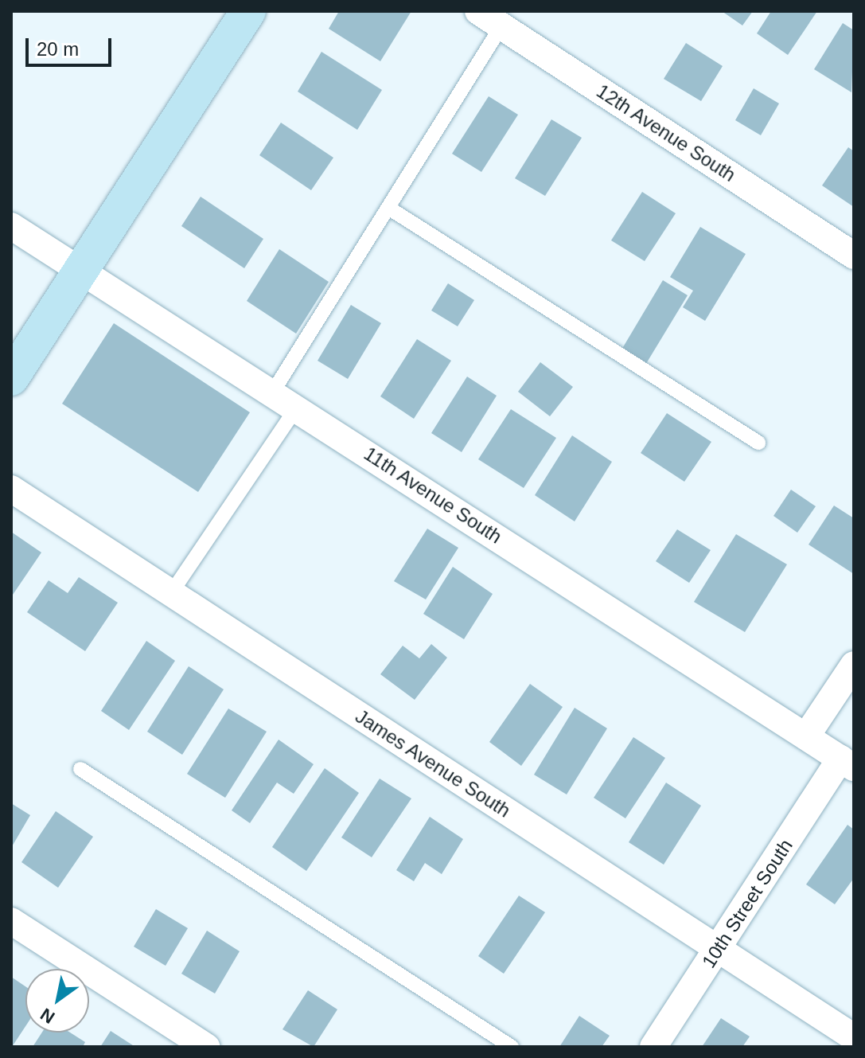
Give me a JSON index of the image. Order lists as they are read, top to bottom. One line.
{"streets":{"street":["12th Avenue South","11th Avenue South","James Avenue South","10th Street South"]},"crossings":[["11th Avenue South","10th Street South"],["James Avenue South","10th Street South"]],"scale_bar":"20 m","north":"bottom left"}
